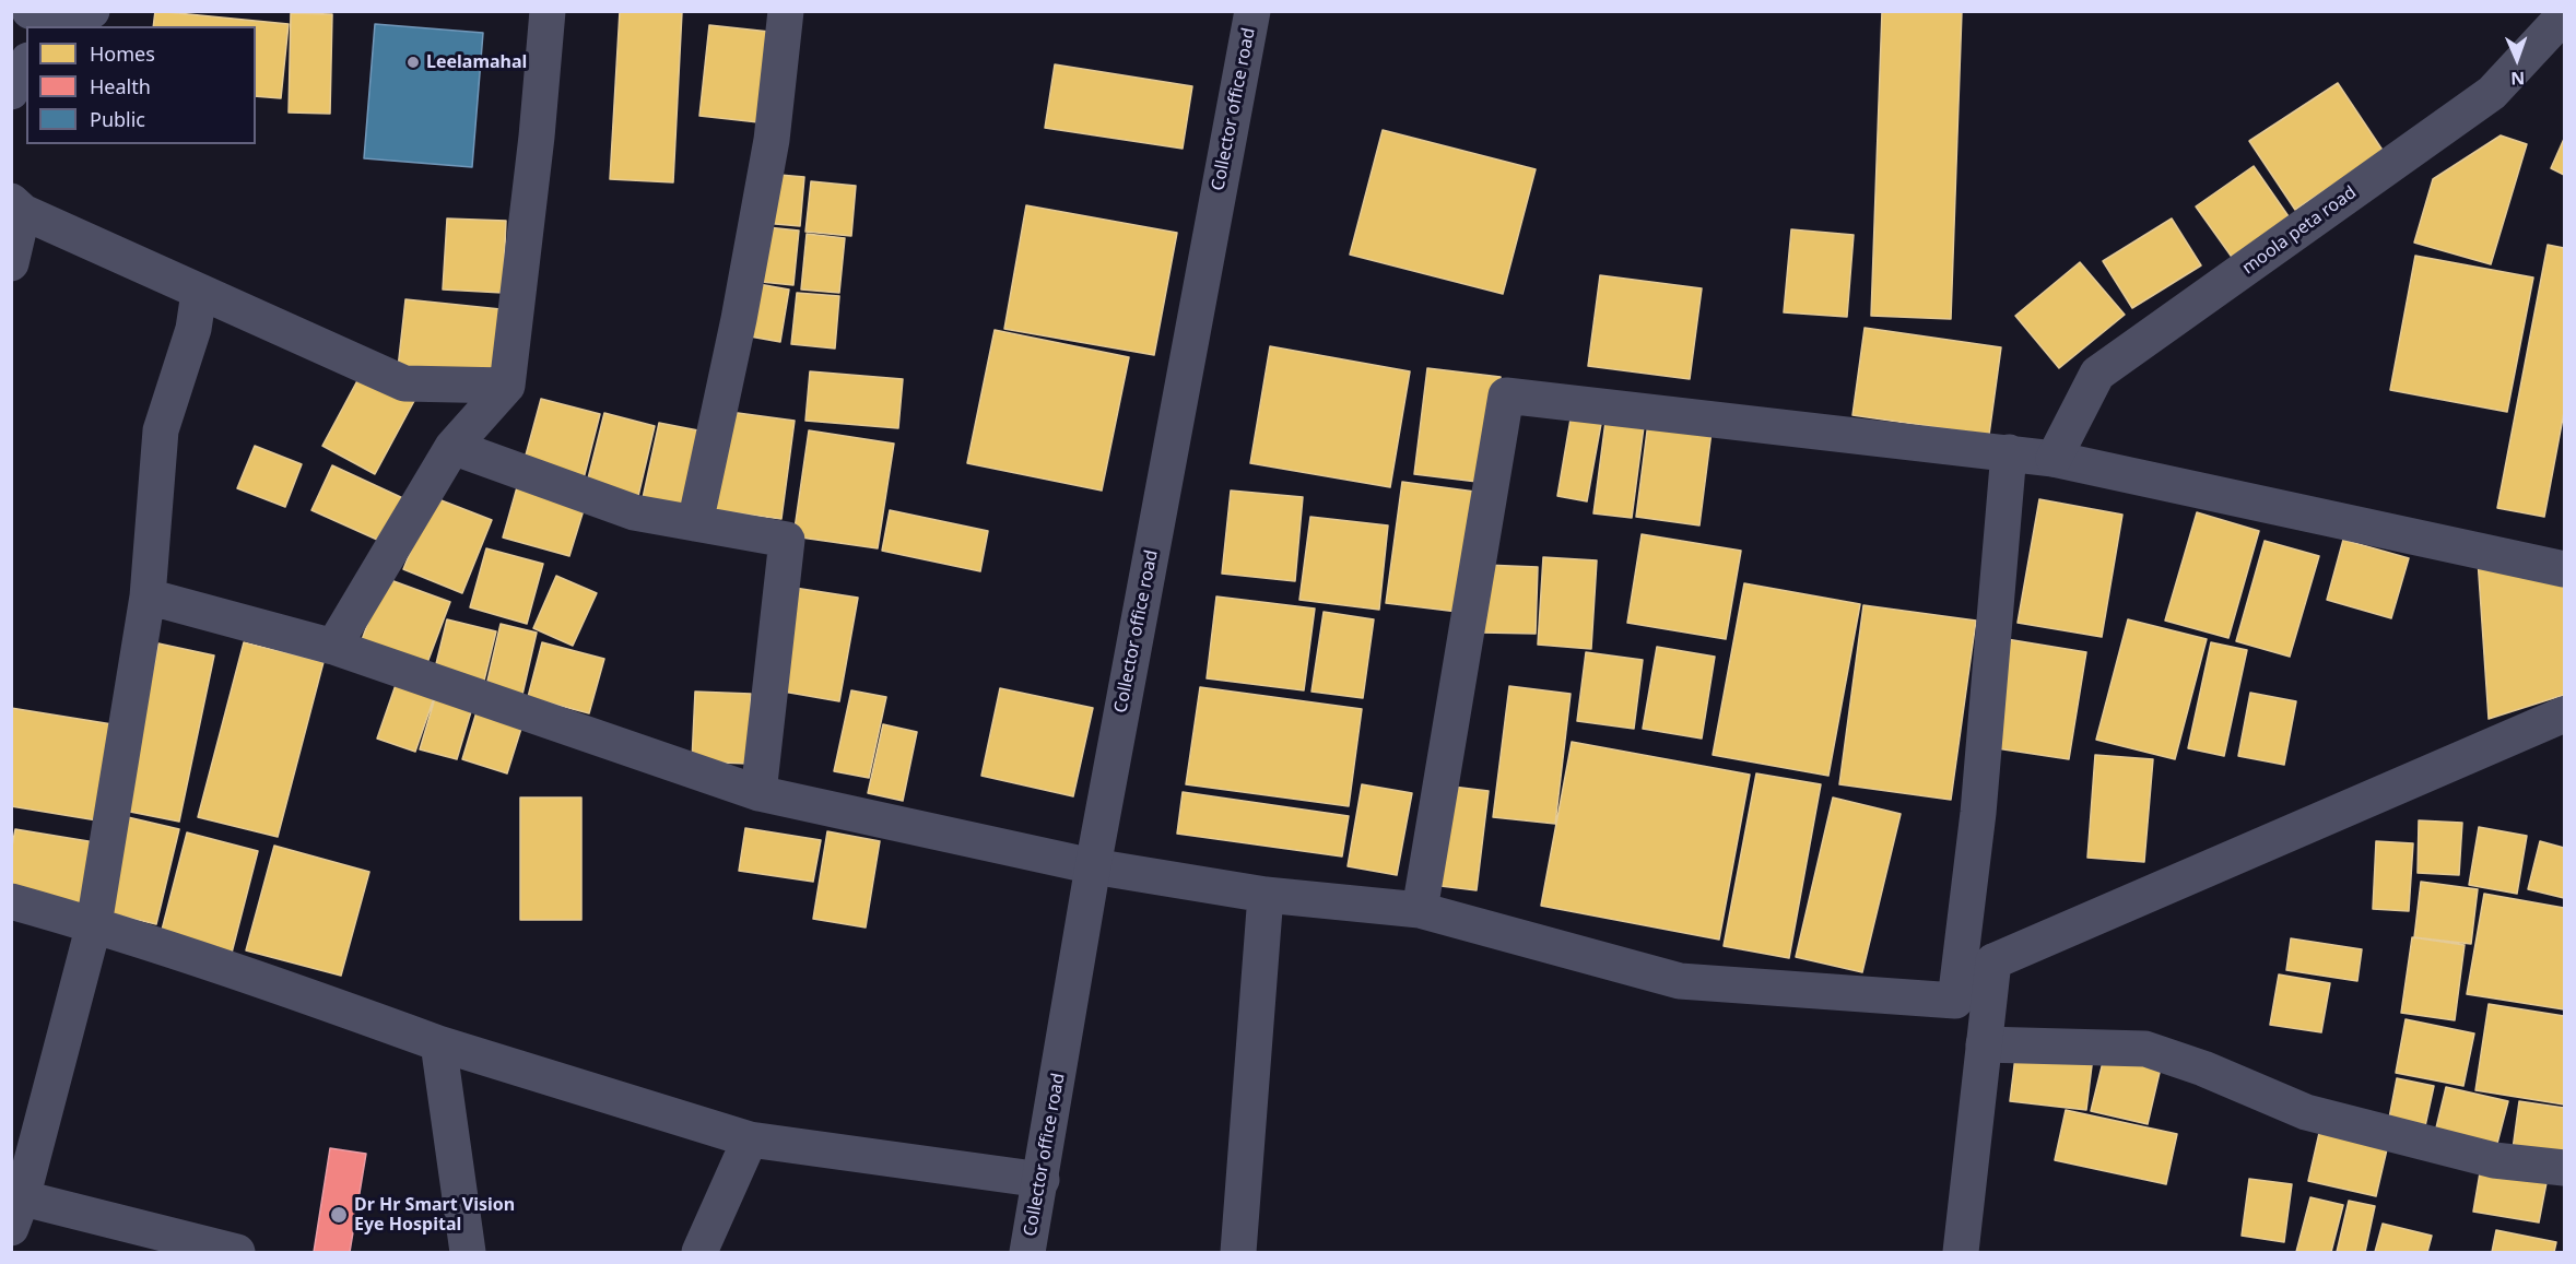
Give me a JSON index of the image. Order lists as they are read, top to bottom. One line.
{"streets":{"street":["Collector office road","moola peta road"]},"places":["Leelamahal","Dr Hr Smart Vision Eye Hospital"],"legend":["Homes","Health","Public"],"north":"bottom"}
